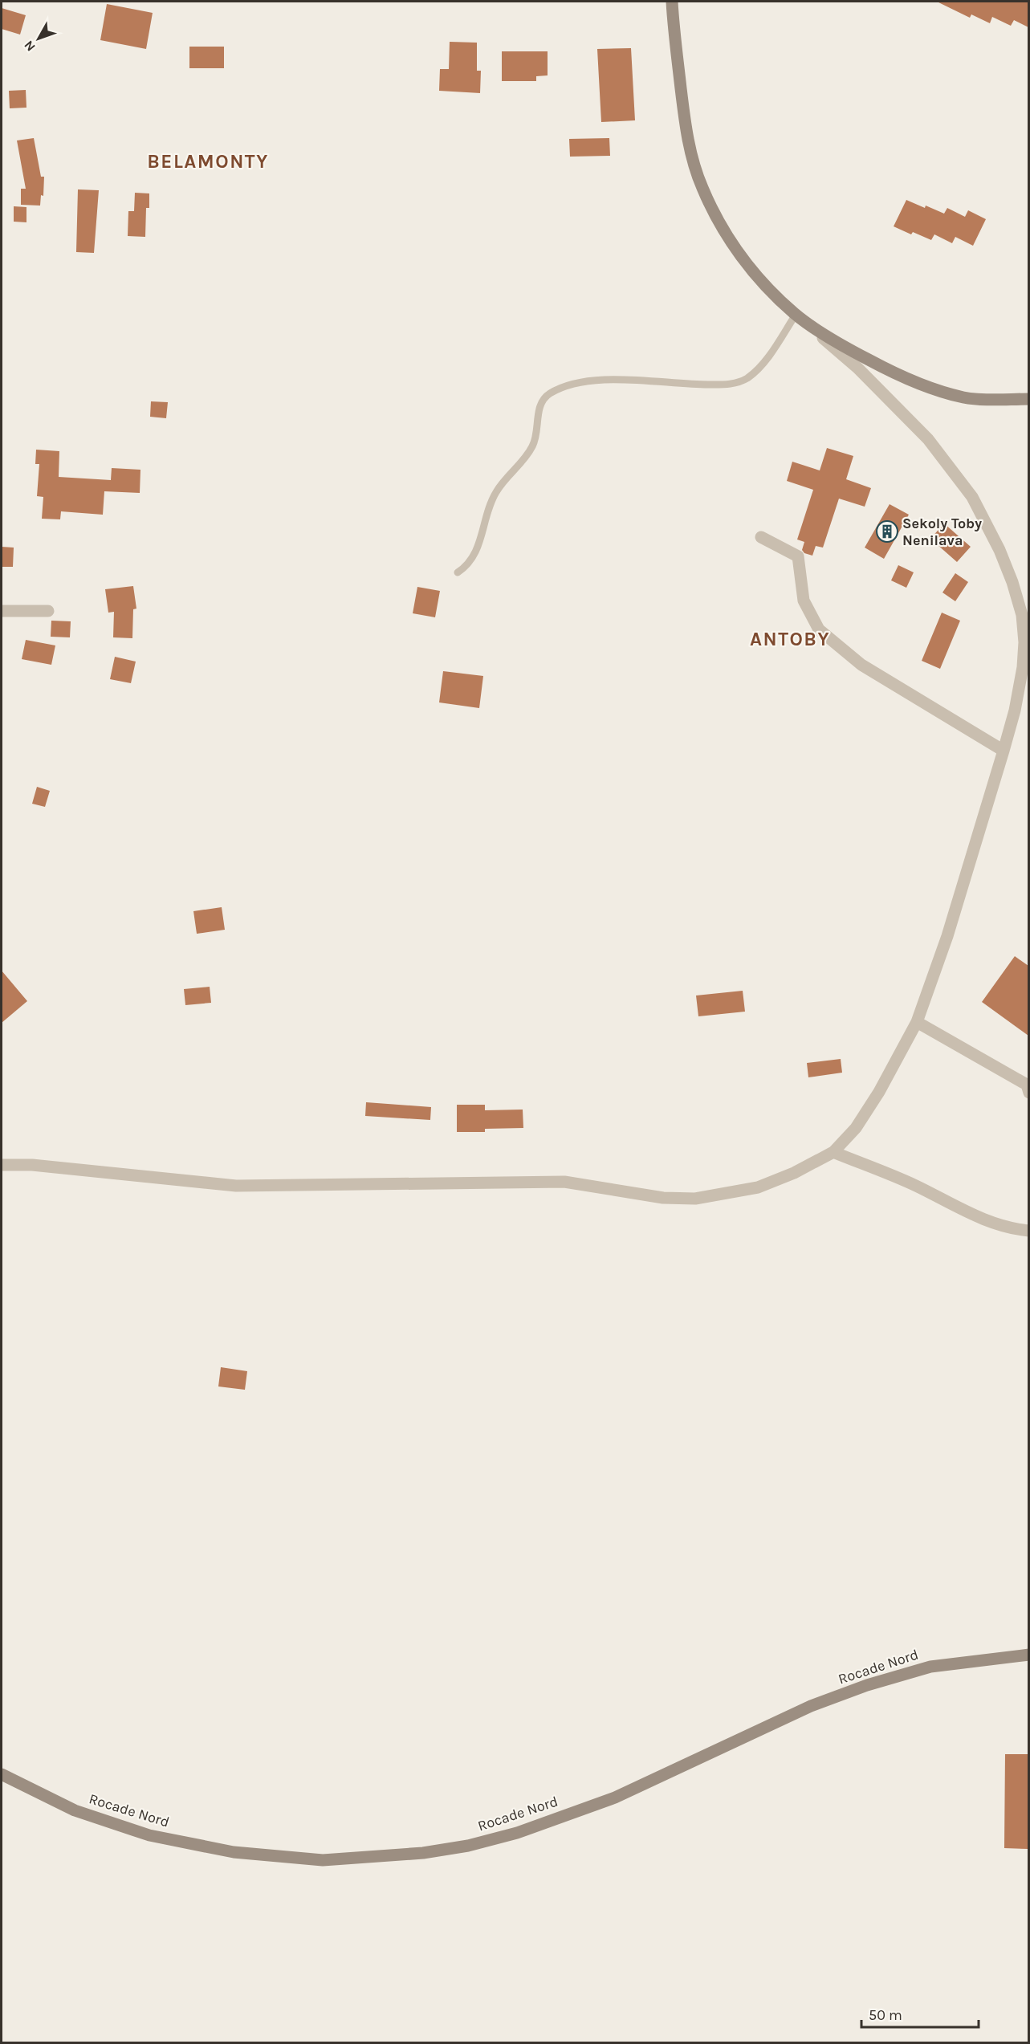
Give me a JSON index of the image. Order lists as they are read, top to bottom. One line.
{"streets":{"main road":["Rocade Nord"]},"districts":["BELAMONTY","ANTOBY"],"places":{"building":["Sekoly Toby Nenilava"]},"scale_bar":"50 m","north":"bottom left"}
